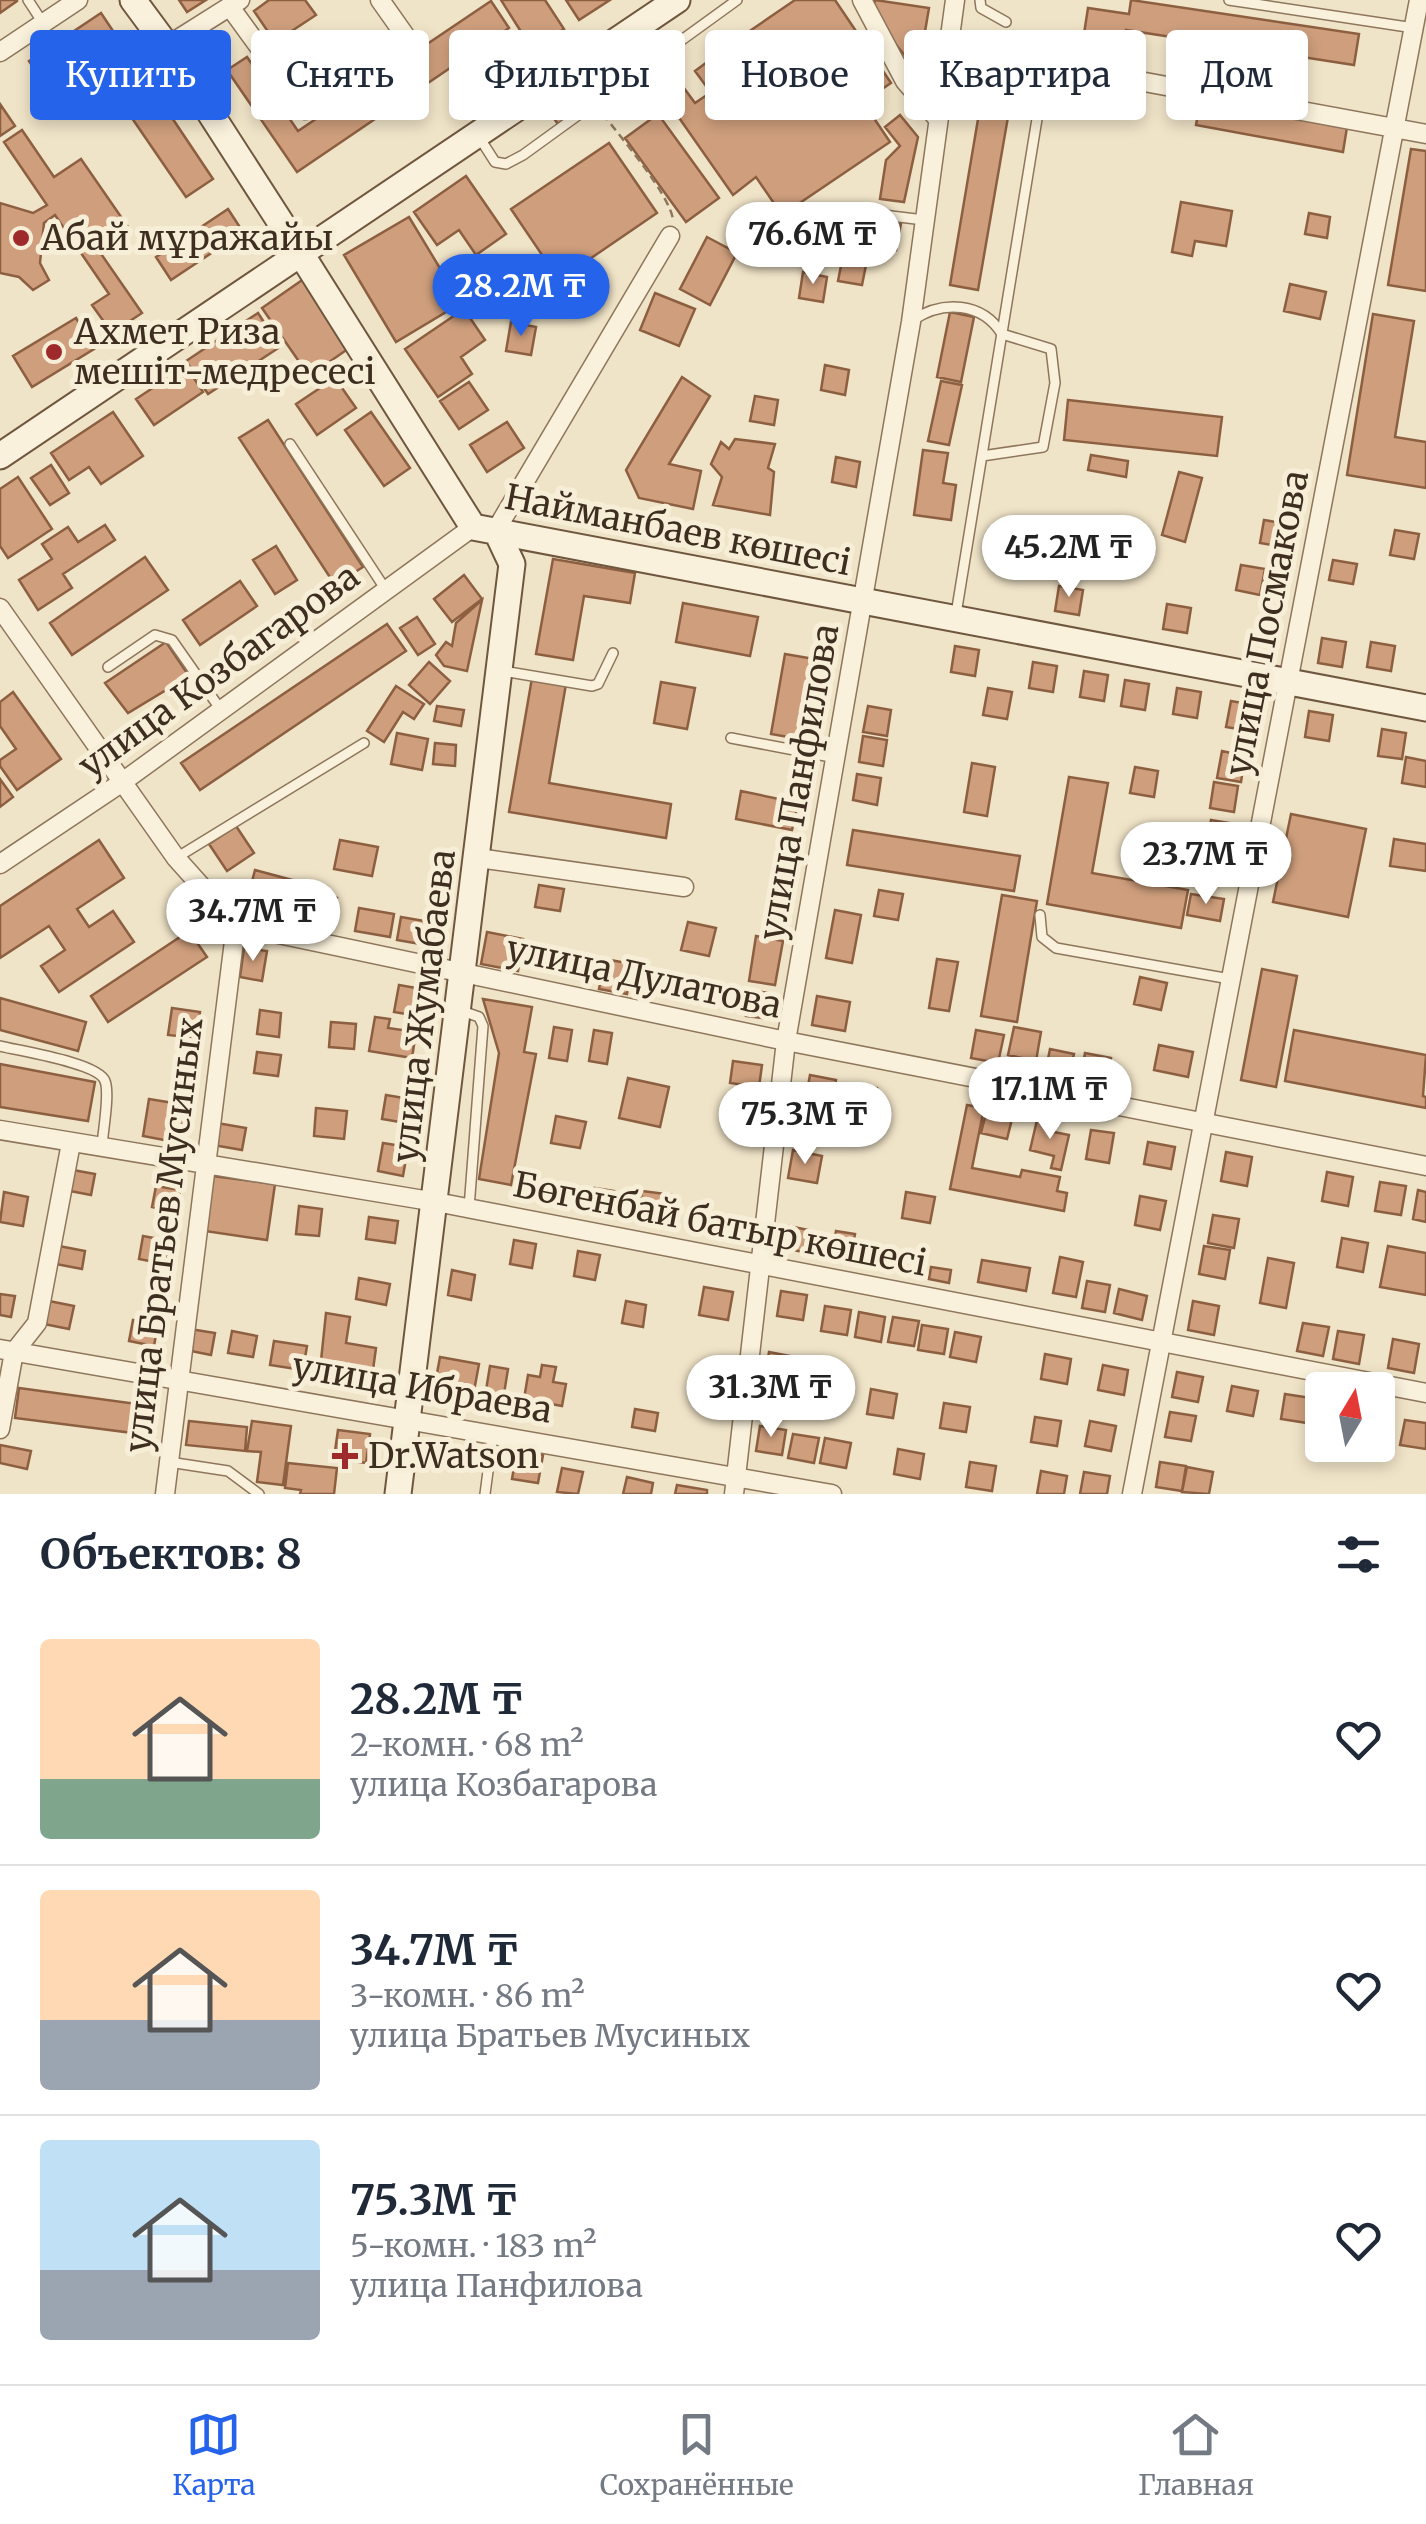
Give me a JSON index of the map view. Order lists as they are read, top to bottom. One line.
{"streets":{"street":["Найманбаев көшесі","улица Посмакова","улица Козбагарова","улица Панфилова","улица Дулатова","улица Жумабаева","Бөгенбай батыр көшесі","улица Братьев Мусиных","улица Ибраева"]},"crossings":[["Найманбаев көшесі","улица Посмакова"],["Найманбаев көшесі","улица Козбагарова"],["Найманбаев көшесі","улица Панфилова"],["Найманбаев көшесі","улица Жумабаева"],["улица Посмакова","улица Дулатова"],["улица Посмакова","Бөгенбай батыр көшесі"],["улица Козбагарова","улица Жумабаева"],["улица Панфилова","улица Дулатова"],["улица Панфилова","Бөгенбай батыр көшесі"],["улица Панфилова","улица Ибраева"],["улица Дулатова","улица Жумабаева"],["улица Дулатова","улица Братьев Мусиных"],["улица Жумабаева","Бөгенбай батыр көшесі"],["улица Жумабаева","улица Ибраева"],["Бөгенбай батыр көшесі","улица Братьев Мусиных"],["улица Братьев Мусиных","улица Ибраева"]],"places":{"other":["Абай мұражайы","Ахмет Риза мешіт-медресесі"],"health":["Dr.Watson"]},"north":"top","page":{"chip":["Купить","Снять","Фильтры","Новое","Квартира","Дом"],"price":["76.6M ₸","28.2M ₸","45.2M ₸","23.7M ₸","34.7M ₸","17.1M ₸","75.3M ₸","31.3M ₸"],"heading":"Объектов: 8","list":[{"name":"28.2M ₸","note":"2-комн. · 68 m² · улица Козбагарова"},{"name":"34.7M ₸","note":"3-комн. · 86 m² · улица Братьев Мусиных"},{"name":"75.3M ₸","note":"5-комн. · 183 m² · улица Панфилова"}],"tabs":["Карта","Сохранённые","Главная"]}}
